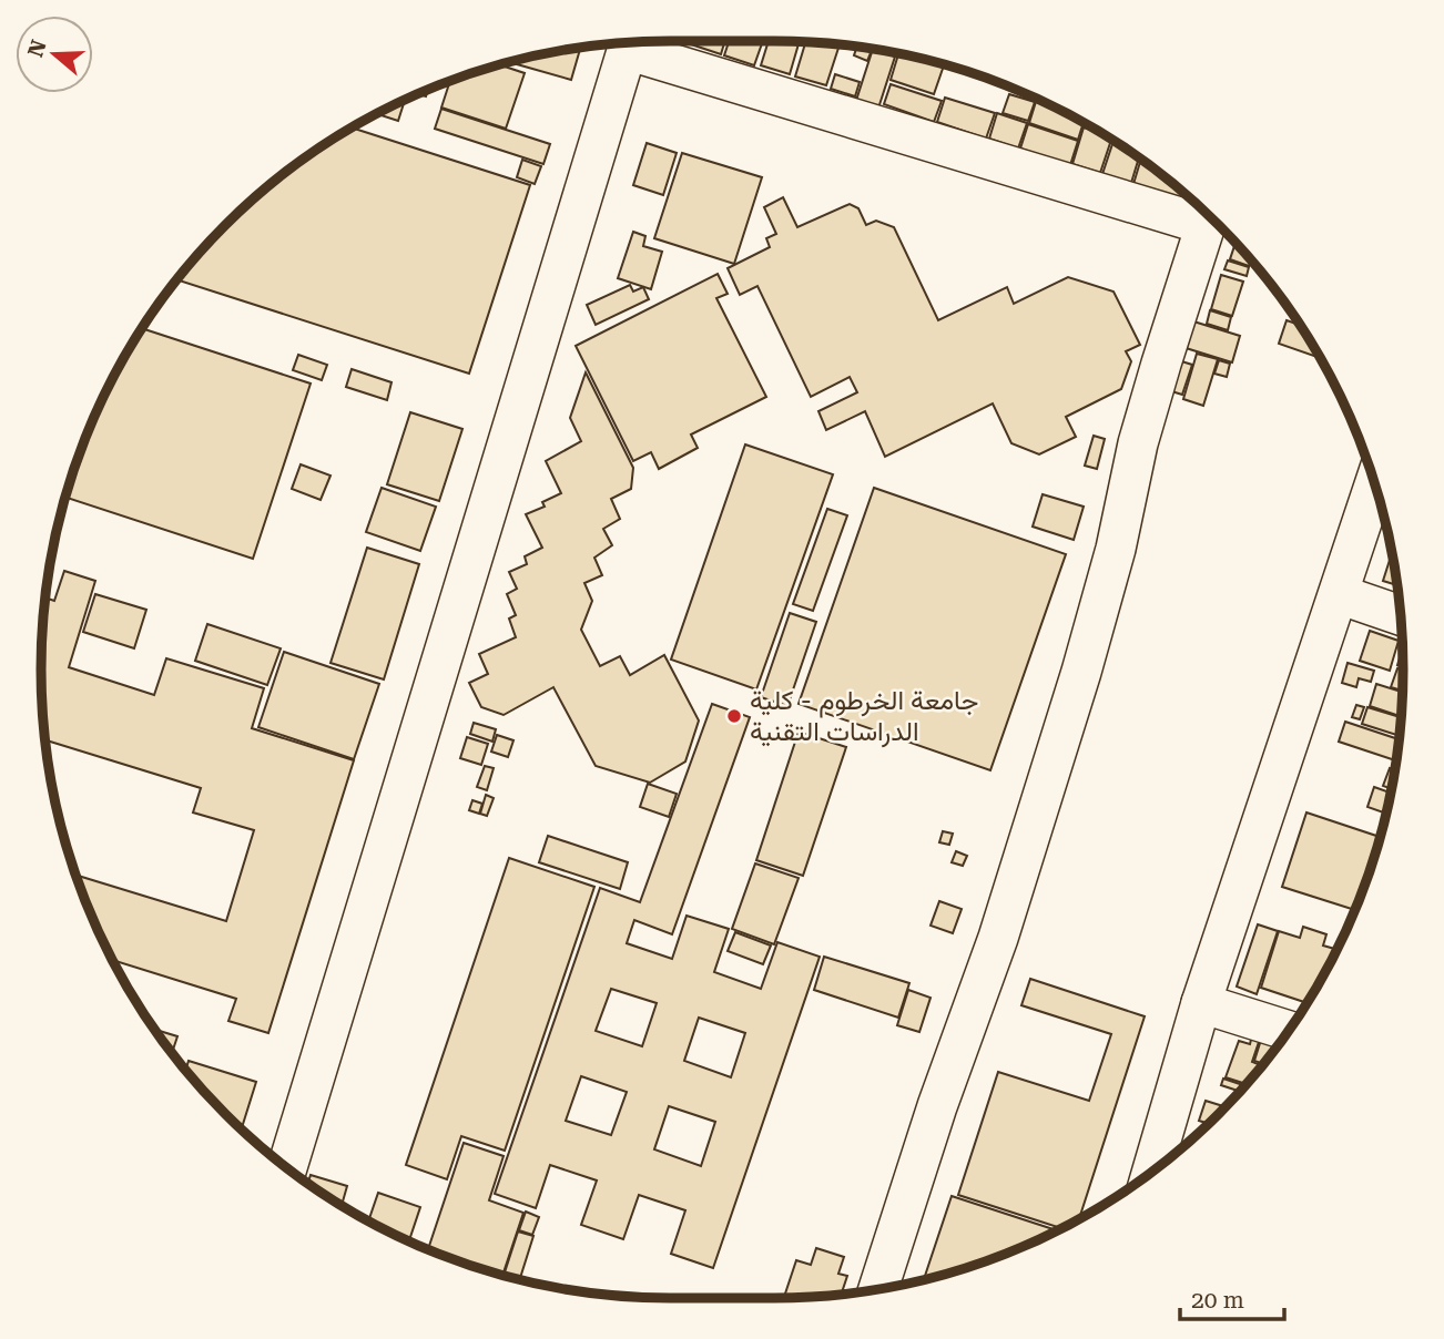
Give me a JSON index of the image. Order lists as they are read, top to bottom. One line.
{"places":["جامعة الخرطوم - كلية الدراسات التقنية"],"scale_bar":"20 m","north":"left"}
